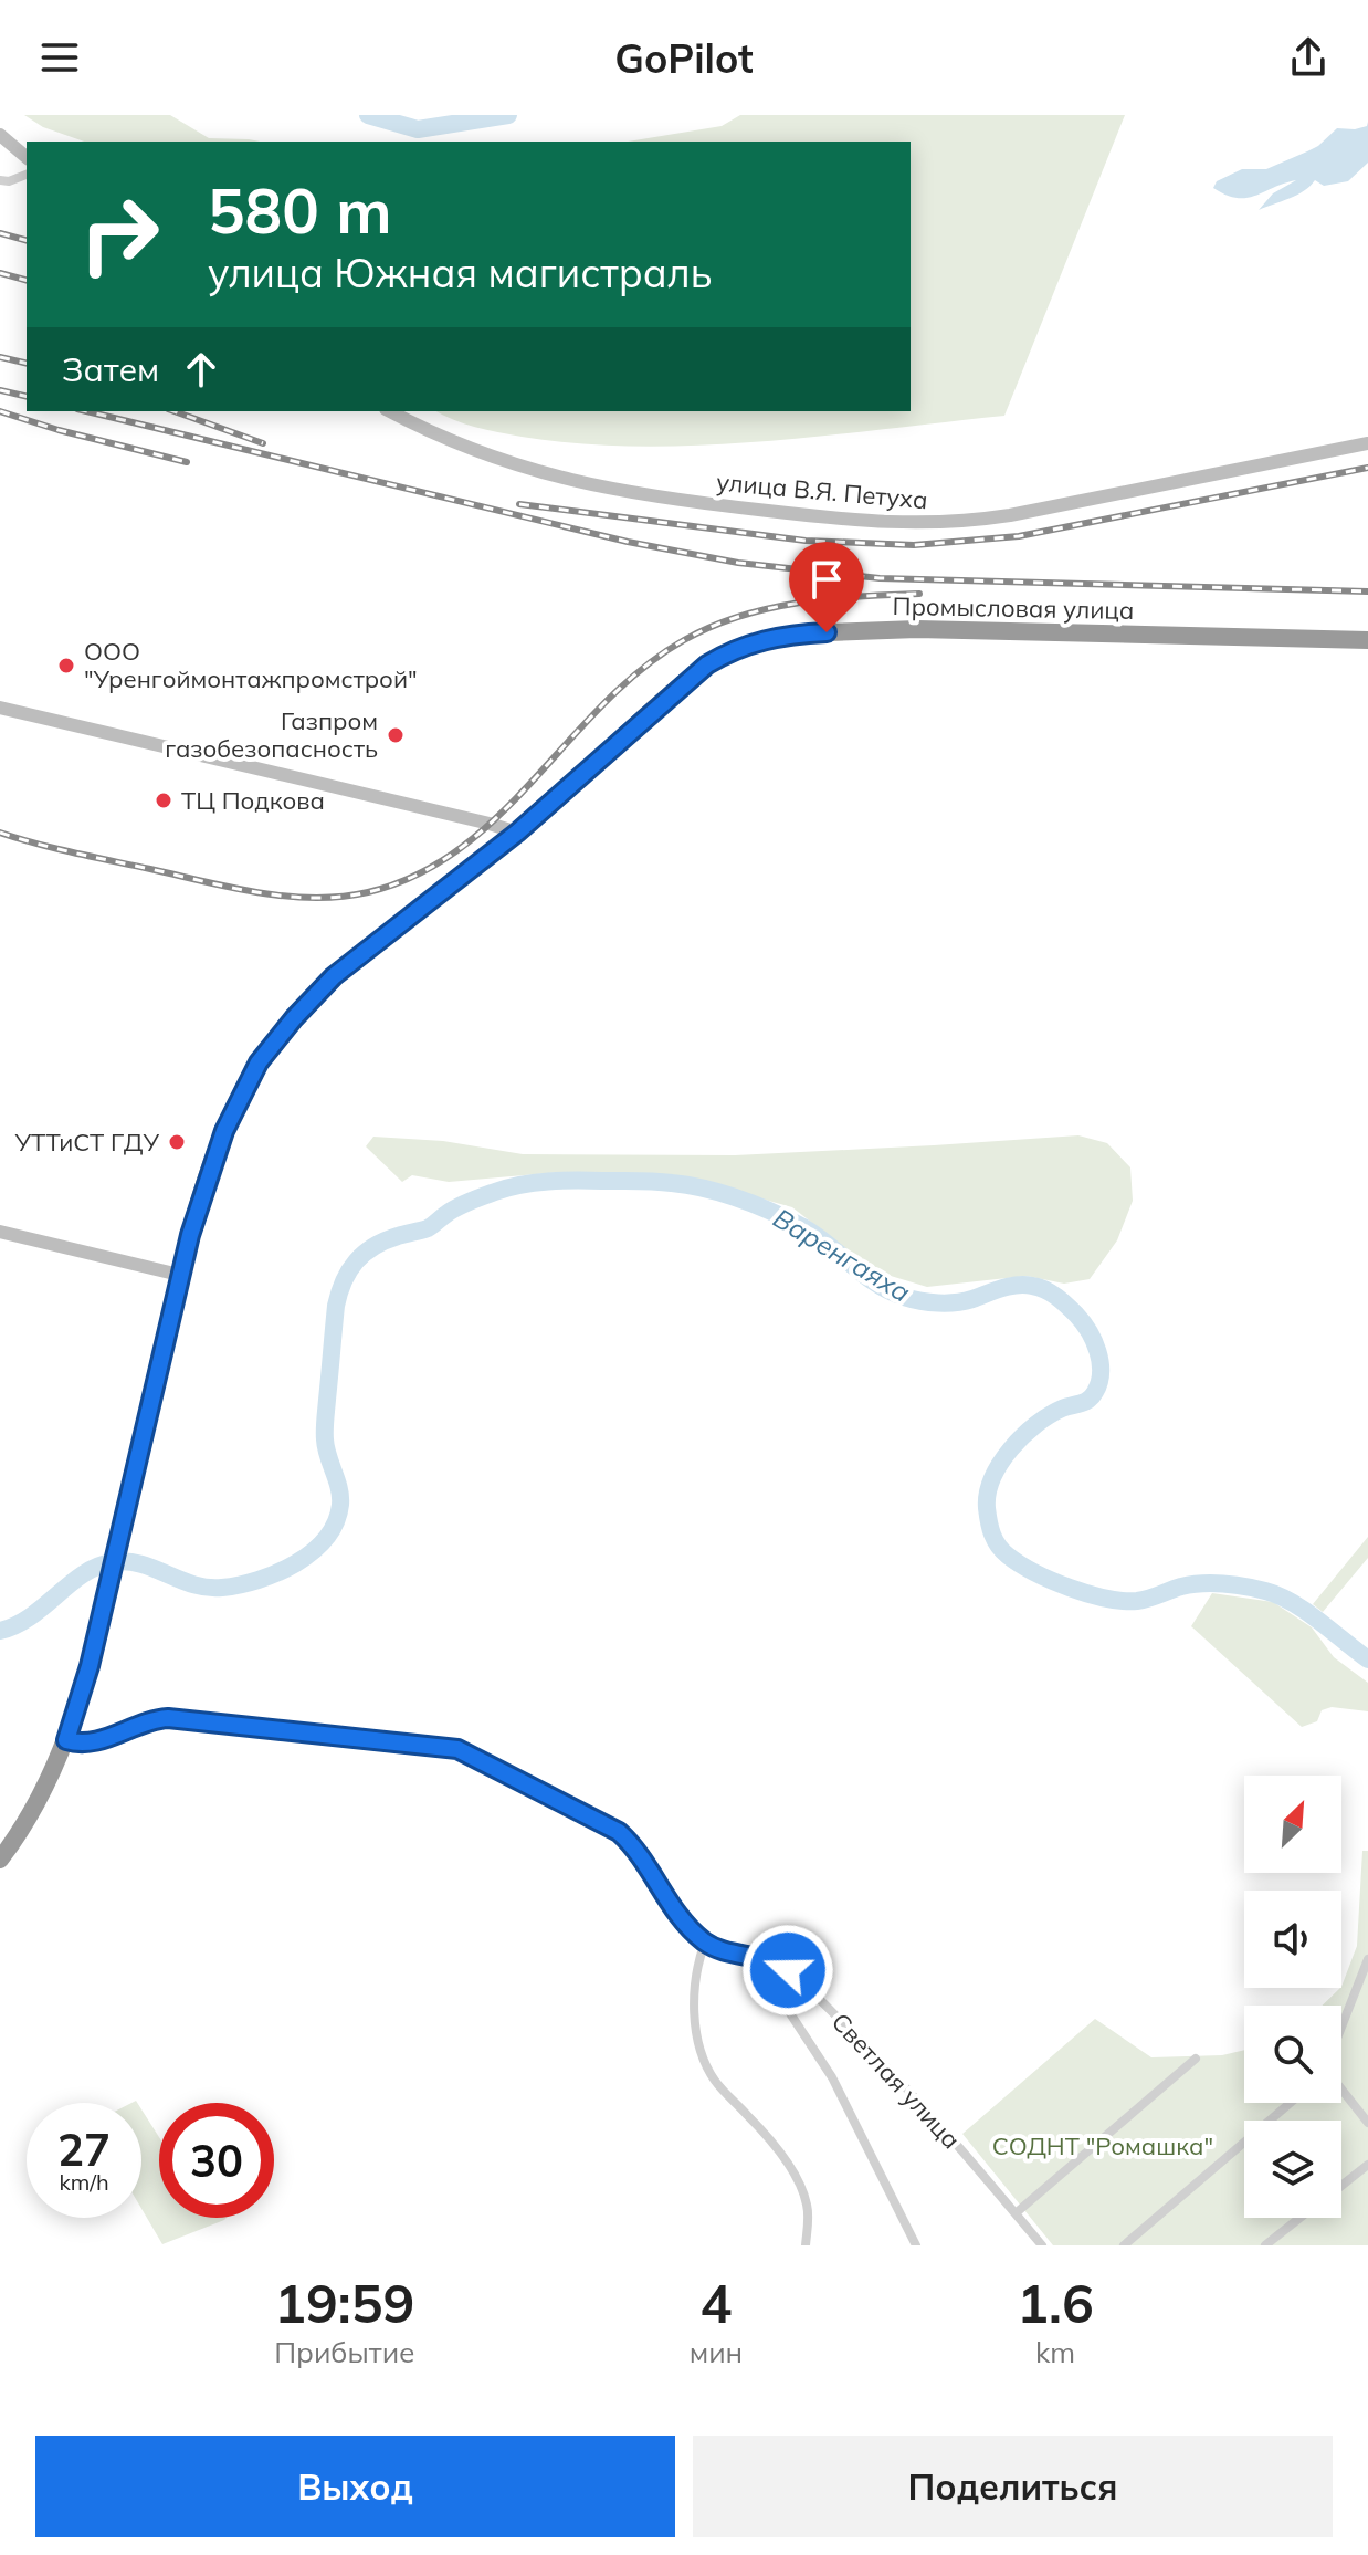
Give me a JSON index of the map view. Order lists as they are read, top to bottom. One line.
{"streets":{"highway":["Промысловая улица"],"street":["улица В.Я. Петуха","Светлая улица"]},"water":["Варенгаяха"],"parks":["СОДНТ \"Ромашка\""],"places":["ООО \"Уренгоймонтажпромстрой\"","Газпром газобезопасность","ТЦ Подкова","УТТиСТ ГДУ"],"north":"top right","page":{"header":"GoPilot","turn":["580 m","улица Южная магистраль"],"then":"Затем","speed":"27 km/h","limit":"30","eta":["19:59","Прибытие","4","мин","1.6","km"],"buttons":["Выход","Поделиться"]}}
